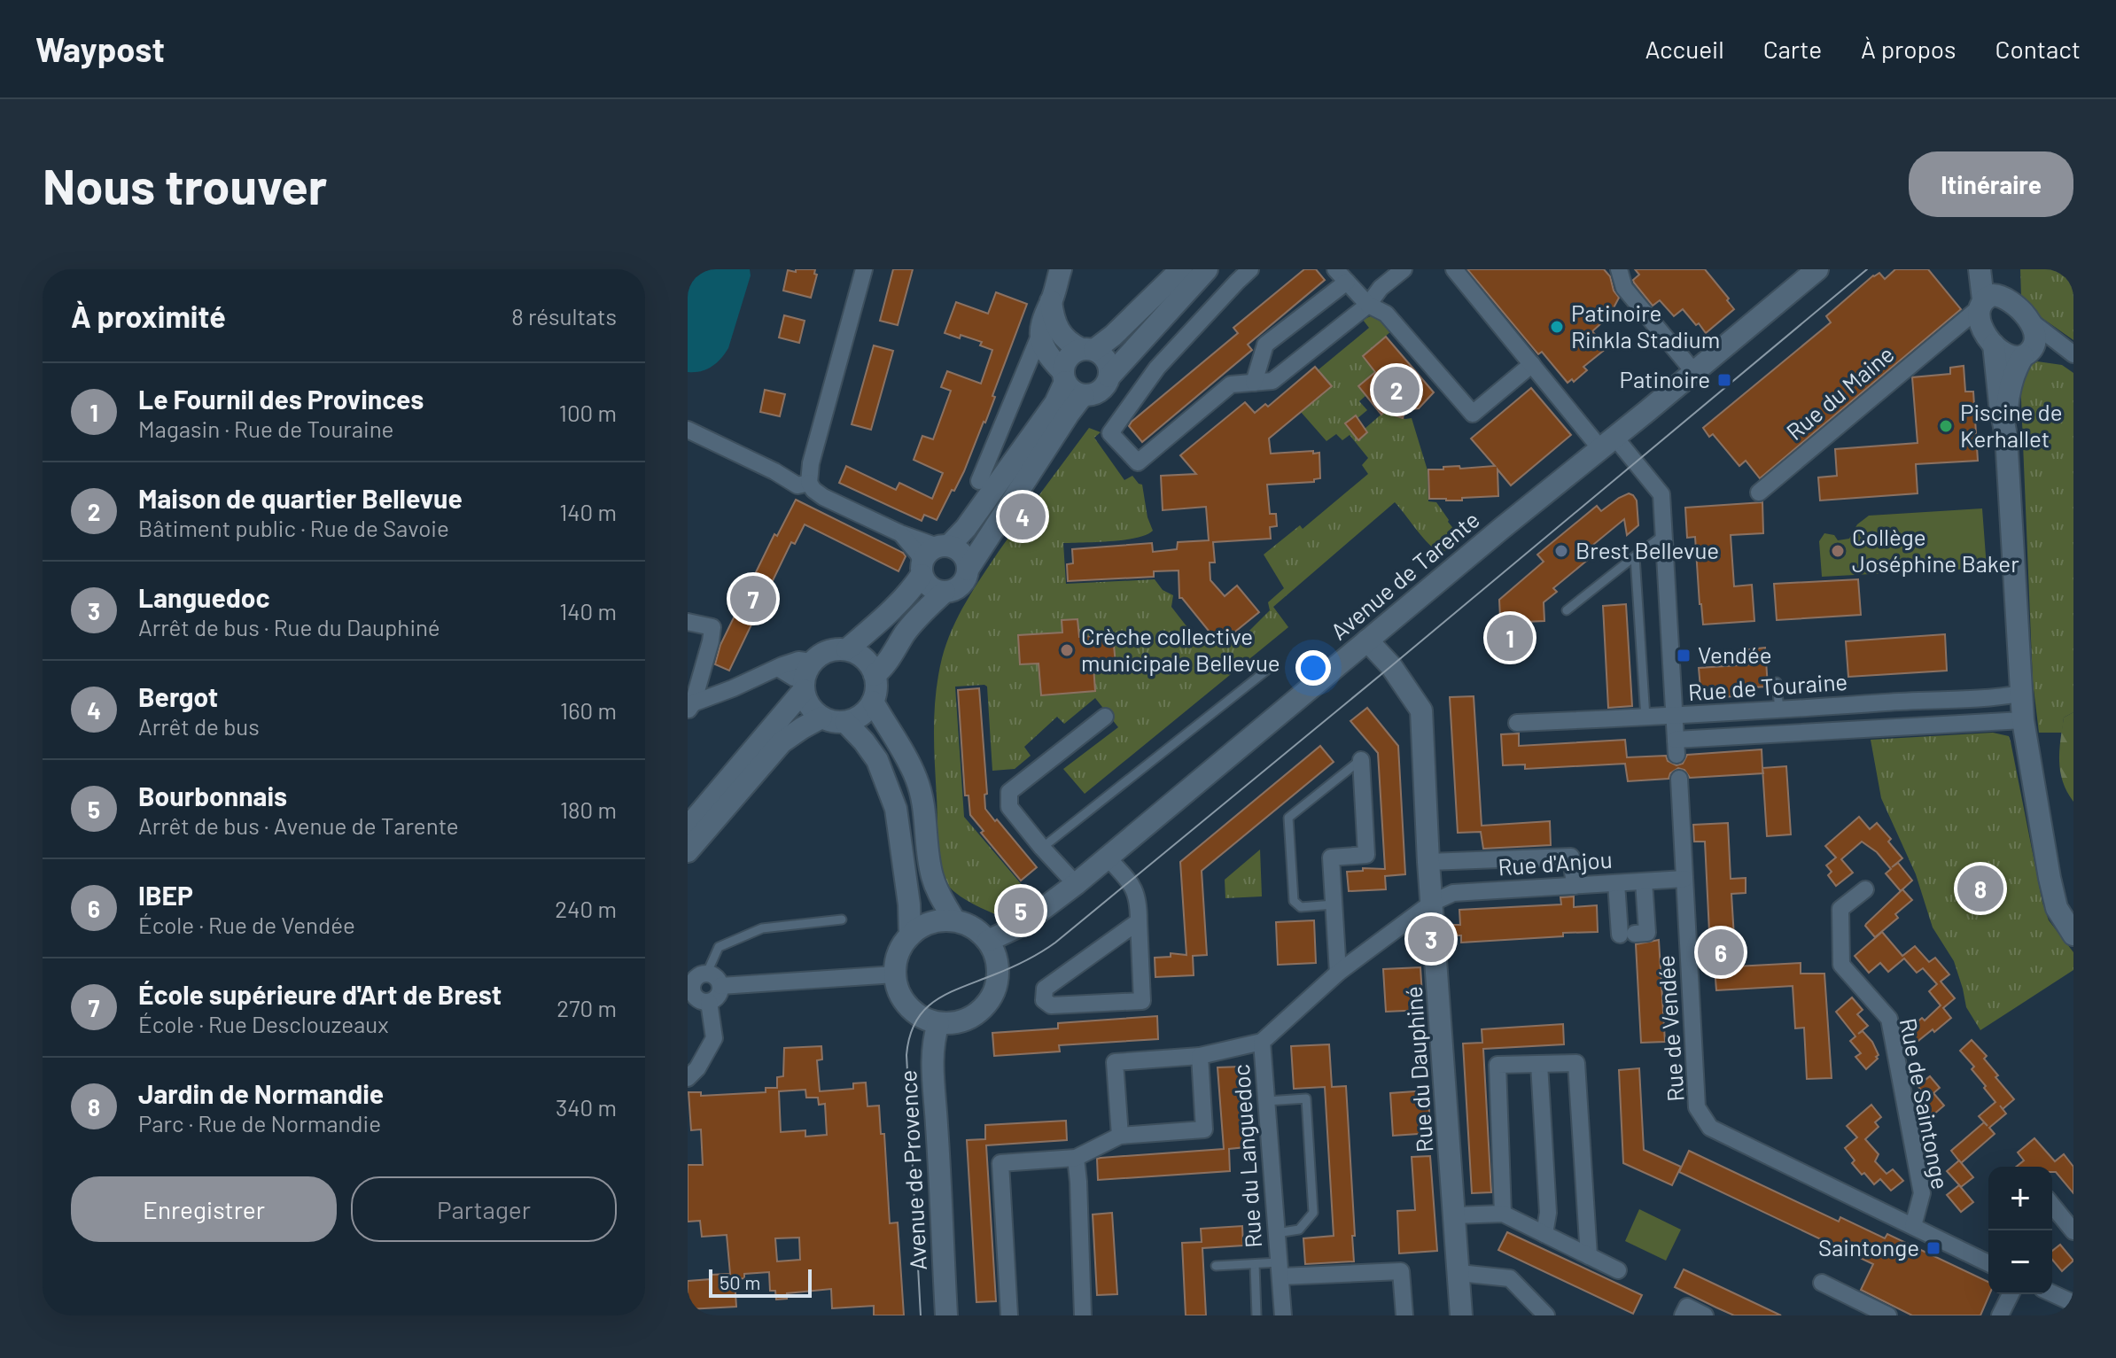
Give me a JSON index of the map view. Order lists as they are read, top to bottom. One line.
{"streets":{"street":["Rue du Maine","Avenue de Tarente","Rue de Touraine","Rue d'Anjou","Rue de Vendée","Rue du Dauphiné","Rue de Saintonge","Rue du Languedoc","Avenue de Provence"]},"crossings":[["Avenue de Tarente","Rue du Dauphiné"],["Avenue de Tarente","Avenue de Provence"],["Rue d'Anjou","Rue de Vendée"],["Rue d'Anjou","Rue du Dauphiné"],["Rue d'Anjou","Rue du Languedoc"],["Rue de Vendée","Rue de Saintonge"],["Rue du Dauphiné","Rue du Languedoc"]],"places":{"other":["Patinoire Rinkla Stadium","Piscine de Kerhallet","Brest Bellevue","Collège Joséphine Baker","Crèche collective municipale Bellevue"],"transit":["Patinoire","Vendée","Saintonge"]},"scale_bar":"50 m","page":{"header":"Waypost","nav":["Accueil","Carte","À propos","Contact"],"buttons":["Itinéraire",["Enregistrer","Partager"]],"title":"Nous trouver","heading":["À proximité","8 résultats"],"list":[{"mark":"1","name":"Le Fournil des Provinces","note":"Magasin · Rue de Touraine","value":"100 m"},{"mark":"2","name":"Maison de quartier Bellevue","note":"Bâtiment public · Rue de Savoie","value":"140 m"},{"mark":"3","name":"Languedoc","note":"Arrêt de bus · Rue du Dauphiné","value":"140 m"},{"mark":"4","name":"Bergot","note":"Arrêt de bus","value":"160 m"},{"mark":"5","name":"Bourbonnais","note":"Arrêt de bus · Avenue de Tarente","value":"180 m"},{"mark":"6","name":"IBEP","note":"École · Rue de Vendée","value":"240 m"},{"mark":"7","name":"École supérieure d'Art de Brest","note":"École · Rue Desclouzeaux","value":"270 m"},{"mark":"8","name":"Jardin de Normandie","note":"Parc · Rue de Normandie","value":"340 m"}],"pins":["2","4","7","1","8","5","3","6"],"map_buttons":["+","−"],"scale":"50 m"}}
